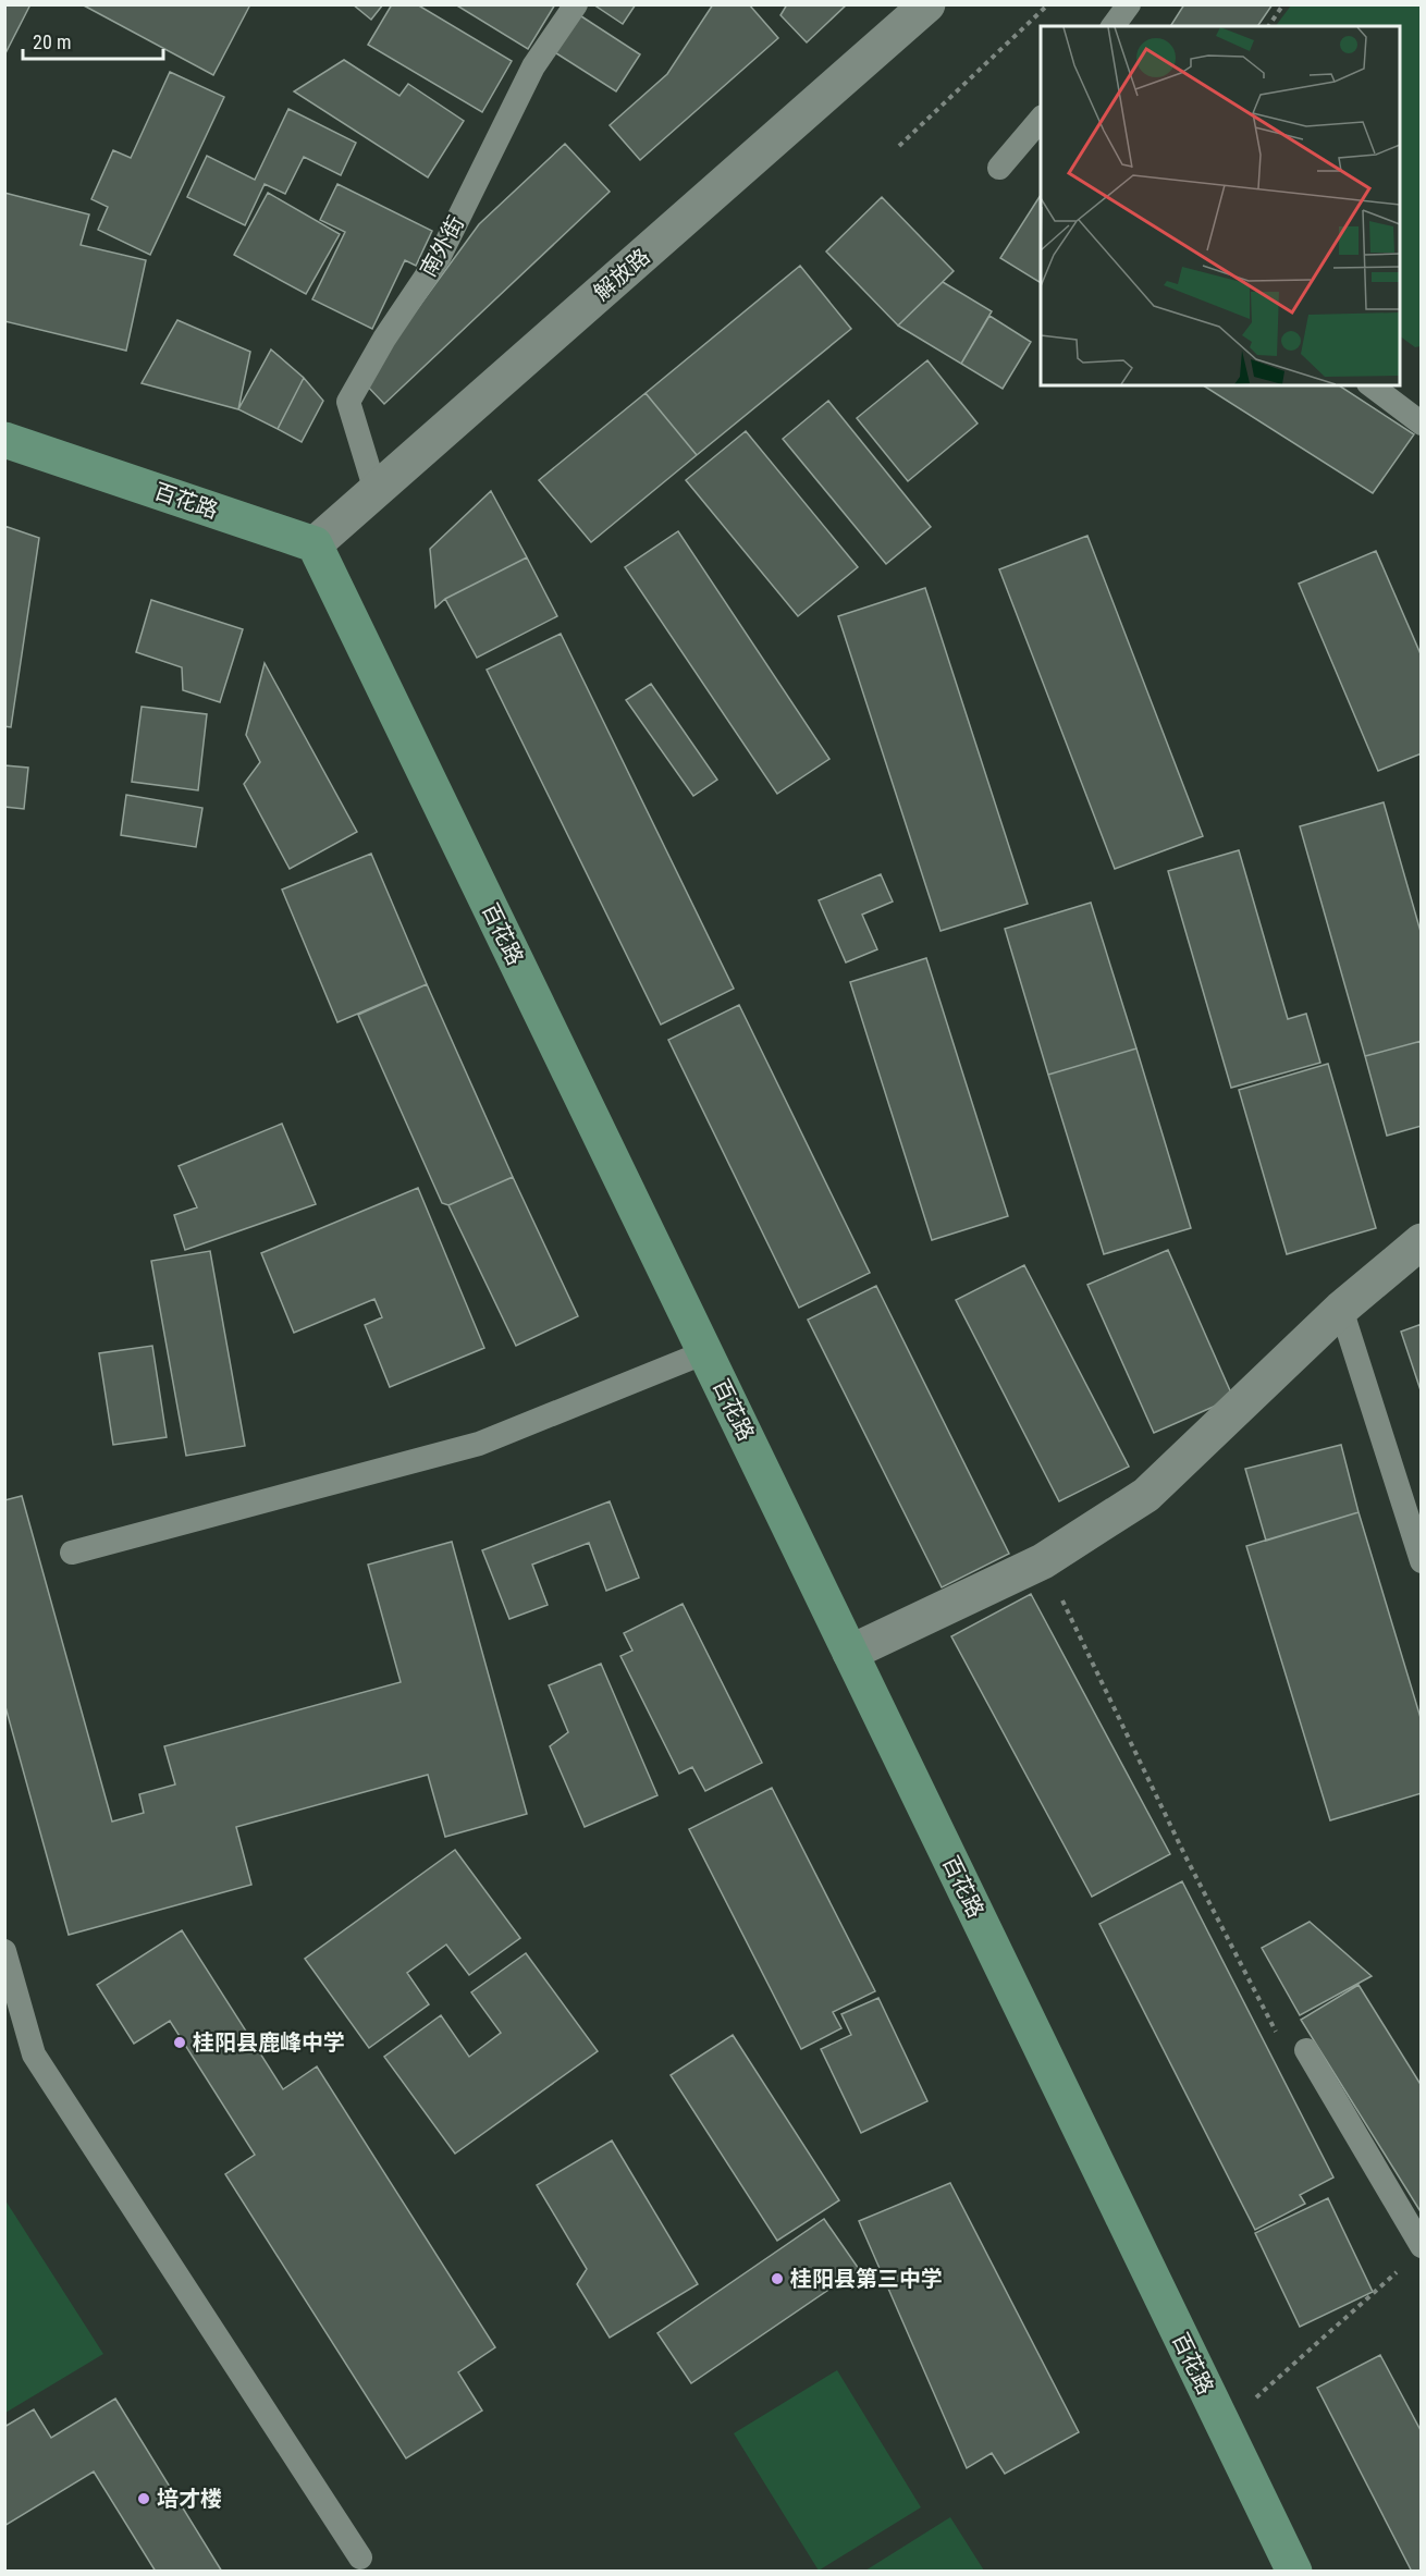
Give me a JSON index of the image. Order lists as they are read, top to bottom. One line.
{"streets":{"main road":["百花路"],"street":["解放路"],"lane":["南外街"]},"crossings":[["南外街","解放路"],["解放路","百花路"]],"places":["桂阳县鹿峰中学","桂阳县第三中学","培才楼"],"scale_bar":"20 m"}
